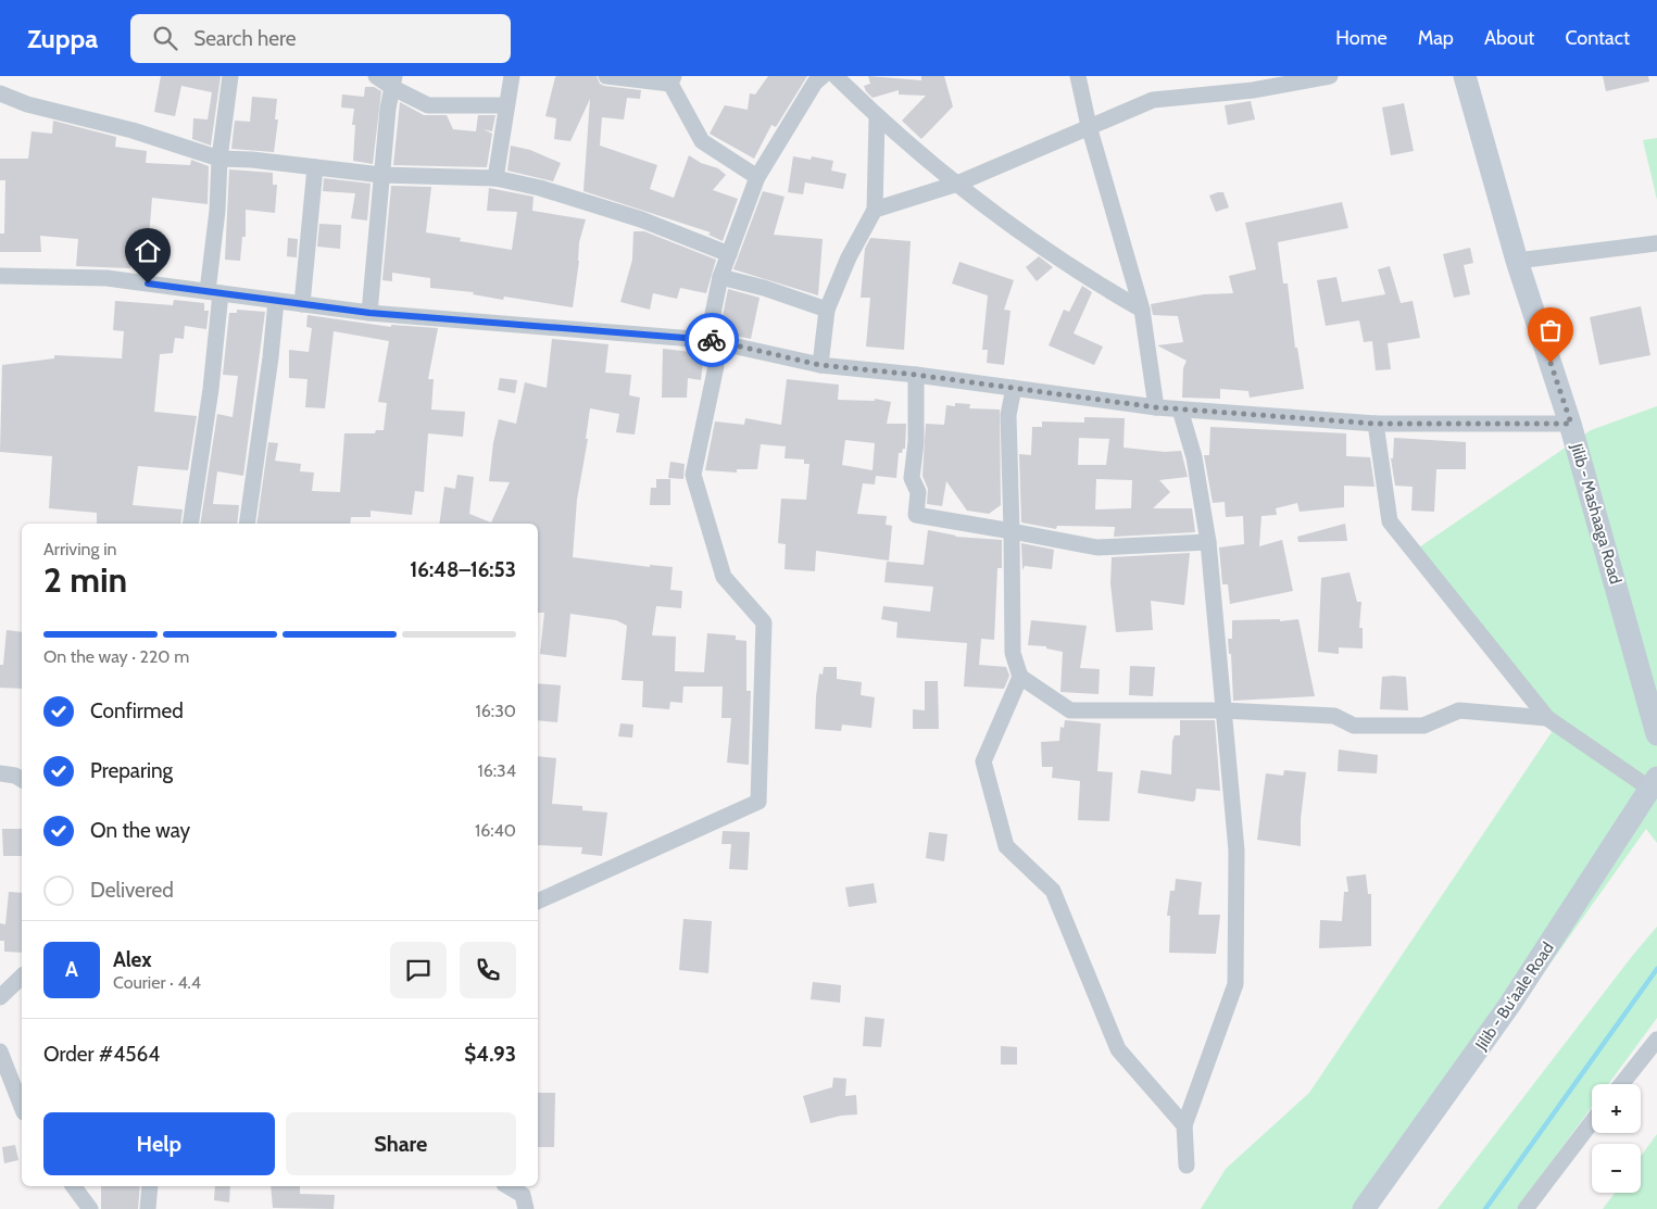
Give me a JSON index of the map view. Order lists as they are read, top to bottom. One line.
{"streets":{"main road":["Jilib - Mashaaga Road","Jilib - Bu'aale Road"]},"page":{"header":"Zuppa","search":"Search here","nav":["Home","Map","About","Contact"],"heading":["2 min","Arriving in","16:48–16:53"],"panel":["Alex","Courier · 4.4","Order #4564","$4.93"],"bar":"On the way · 220 m","list":[["Confirmed","16:30"],["Preparing","16:34"],["On the way","16:40"],"Delivered"],"round":"A","map_buttons":["+","−"],"buttons":["Help","Share"]}}
